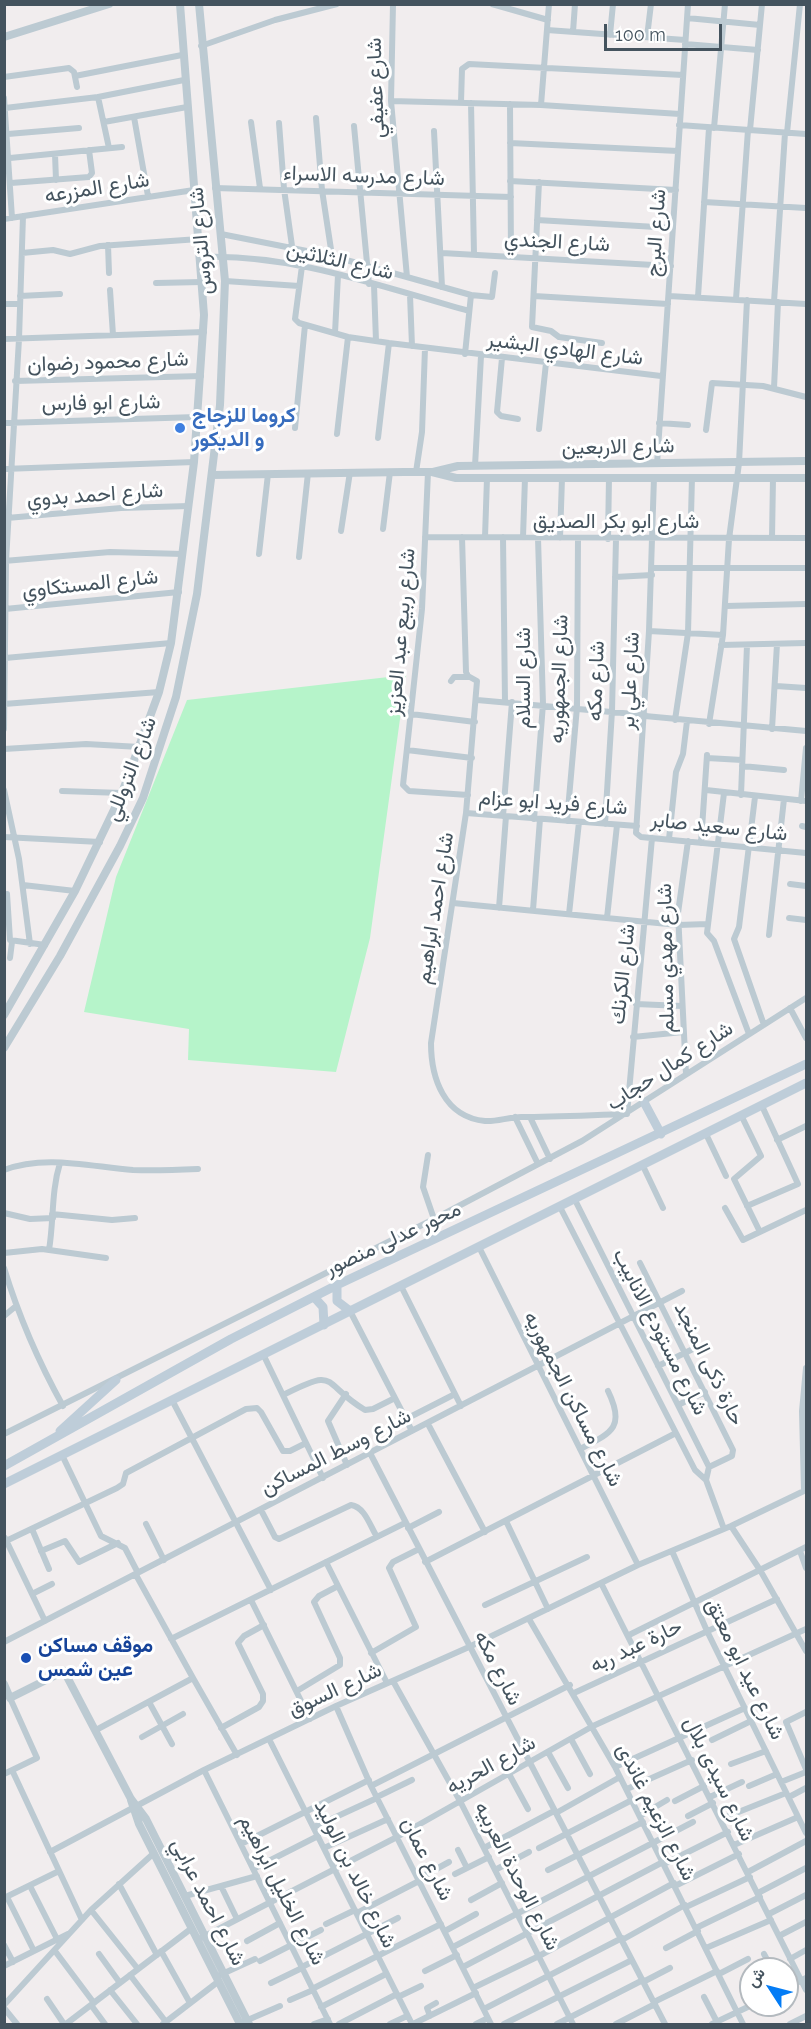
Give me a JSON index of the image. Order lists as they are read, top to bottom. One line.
{"streets":{"main road":["محور عدلى منصور"],"street":["شارع عفيفي","شارع مدرسه الاسراء","شارع المزرعه","شارع البرج","شارع التروس","شارع الجندي","شارع الثلاثين","شارع الهادي البشير","شارع محمود رضوان","شارع ابو فارس","شارع الاربعين","شارع احمد بدوي","شارع ابو بكر الصديق","شارع المستكاوي","شارع ربيع عبد العزيز","شارع السلام","شارع الجمهوريه","شارع مكه","شارع علي بر","شارع التروللي","شارع فريد ابو عزام","شارع سعيد صابر","شارع احمد ابراهيم","شارع مهدي مسلم","شارع الكرنك","شارع كمال حجاب","شارع مستودع الانابيب","حارة ذكى المنجد","شارع مساكن الجمهوريه","شارع وسط المساكن","حارة عبد ربه","شارع عيد ابو معتق","شارع السوق","شارع الحريه","شارع سيدى بلال","شارع الزعيم غاندى","شارع عمان","شارع خالد بن الوليد","شارع الوحدة العربيه","شارع الخليل ابراهيم","شارع احمد عرابي"]},"crossings":[["شارع عفيفي","شارع مدرسه الاسراء"],["شارع عفيفي","شارع الثلاثين"],["شارع مدرسه الاسراء","شارع التروس"],["شارع المزرعه","شارع التروس"],["شارع البرج","شارع الجندي"],["شارع البرج","شارع الهادي البشير"],["شارع البرج","شارع الاربعين"],["شارع التروس","شارع الثلاثين"],["شارع التروس","شارع محمود رضوان"],["شارع التروس","شارع ابو فارس"],["شارع التروس","شارع الاربعين"],["شارع التروس","شارع التروللي"],["شارع الاربعين","شارع ربيع عبد العزيز"],["شارع الاربعين","شارع علي بر"],["شارع الاربعين","شارع التروللي"],["شارع احمد بدوي","شارع التروللي"],["شارع ابو بكر الصديق","شارع ربيع عبد العزيز"],["شارع ابو بكر الصديق","شارع السلام"],["شارع ابو بكر الصديق","شارع الجمهوريه"],["شارع ابو بكر الصديق","شارع مكه"],["شارع ابو بكر الصديق","شارع علي بر"],["شارع ابو بكر الصديق","شارع احمد ابراهيم"],["شارع المستكاوي","شارع التروللي"],["شارع ربيع عبد العزيز","شارع احمد ابراهيم"],["شارع السلام","شارع فريد ابو عزام"],["شارع الجمهوريه","شارع فريد ابو عزام"],["شارع مكه","شارع فريد ابو عزام"],["شارع مكه","شارع وسط المساكن"],["شارع مكه","شارع السوق"],["شارع مكه","شارع الحريه"],["شارع علي بر","شارع فريد ابو عزام"],["شارع علي بر","شارع سعيد صابر"],["شارع فريد ابو عزام","شارع سعيد صابر"],["شارع فريد ابو عزام","شارع احمد ابراهيم"],["شارع سعيد صابر","شارع مهدي مسلم"],["شارع سعيد صابر","شارع الكرنك"],["شارع احمد ابراهيم","شارع الكرنك"],["شارع احمد ابراهيم","شارع كمال حجاب"],["شارع مهدي مسلم","شارع كمال حجاب"],["شارع الكرنك","شارع كمال حجاب"],["محور عدلى منصور","شارع مستودع الانابيب"],["محور عدلى منصور","شارع مساكن الجمهوريه"],["شارع مستودع الانابيب","حارة ذكى المنجد"],["شارع مستودع الانابيب","شارع وسط المساكن"],["شارع مستودع الانابيب","حارة عبد ربه"],["شارع مستودع الانابيب","شارع السوق"],["شارع مستودع الانابيب","شارع الحريه"],["حارة ذكى المنجد","شارع وسط المساكن"],["شارع مساكن الجمهوريه","شارع وسط المساكن"],["شارع مساكن الجمهوريه","شارع السوق"],["حارة عبد ربه","شارع عيد ابو معتق"],["حارة عبد ربه","شارع سيدى بلال"],["حارة عبد ربه","شارع الزعيم غاندى"],["شارع عيد ابو معتق","شارع السوق"],["شارع عيد ابو معتق","شارع الحريه"],["شارع السوق","شارع سيدى بلال"],["شارع السوق","شارع الزعيم غاندى"],["شارع السوق","شارع عمان"],["شارع السوق","شارع خالد بن الوليد"],["شارع السوق","شارع الوحدة العربيه"],["شارع السوق","شارع الخليل ابراهيم"],["شارع السوق","شارع احمد عرابي"],["شارع الحريه","شارع سيدى بلال"],["شارع الحريه","شارع الزعيم غاندى"],["شارع الحريه","شارع عمان"],["شارع الحريه","شارع خالد بن الوليد"],["شارع الحريه","شارع الوحدة العربيه"],["شارع الحريه","شارع الخليل ابراهيم"],["شارع الحريه","شارع احمد عرابي"]],"places":["كروما للزجاج و الديكور","موقف مساكن عين شمس"],"scale_bar":"100 m","north":"top left"}
